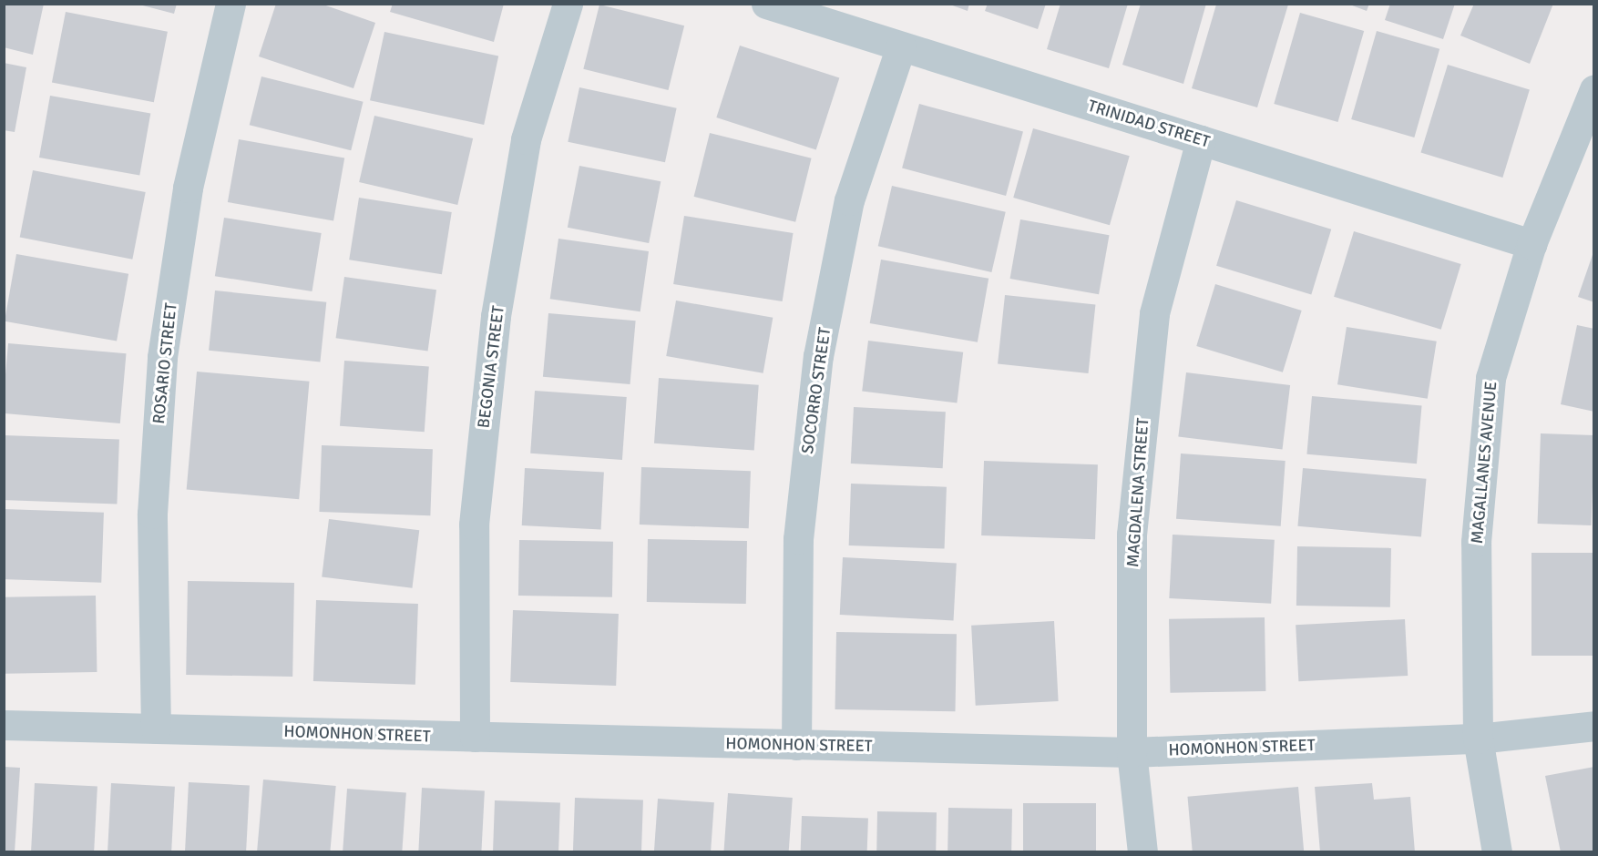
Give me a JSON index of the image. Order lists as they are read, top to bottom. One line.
{"streets":{"street":["TRINIDAD STREET","ROSARIO STREET","BEGONIA STREET","SOCORRO STREET","MAGALLANES AVENUE","MAGDALENA STREET","HOMONHON STREET"]},"crossings":[["TRINIDAD STREET","SOCORRO STREET"],["TRINIDAD STREET","MAGALLANES AVENUE"],["TRINIDAD STREET","MAGDALENA STREET"],["ROSARIO STREET","HOMONHON STREET"],["BEGONIA STREET","HOMONHON STREET"],["SOCORRO STREET","HOMONHON STREET"],["MAGALLANES AVENUE","HOMONHON STREET"],["MAGDALENA STREET","HOMONHON STREET"]]}
